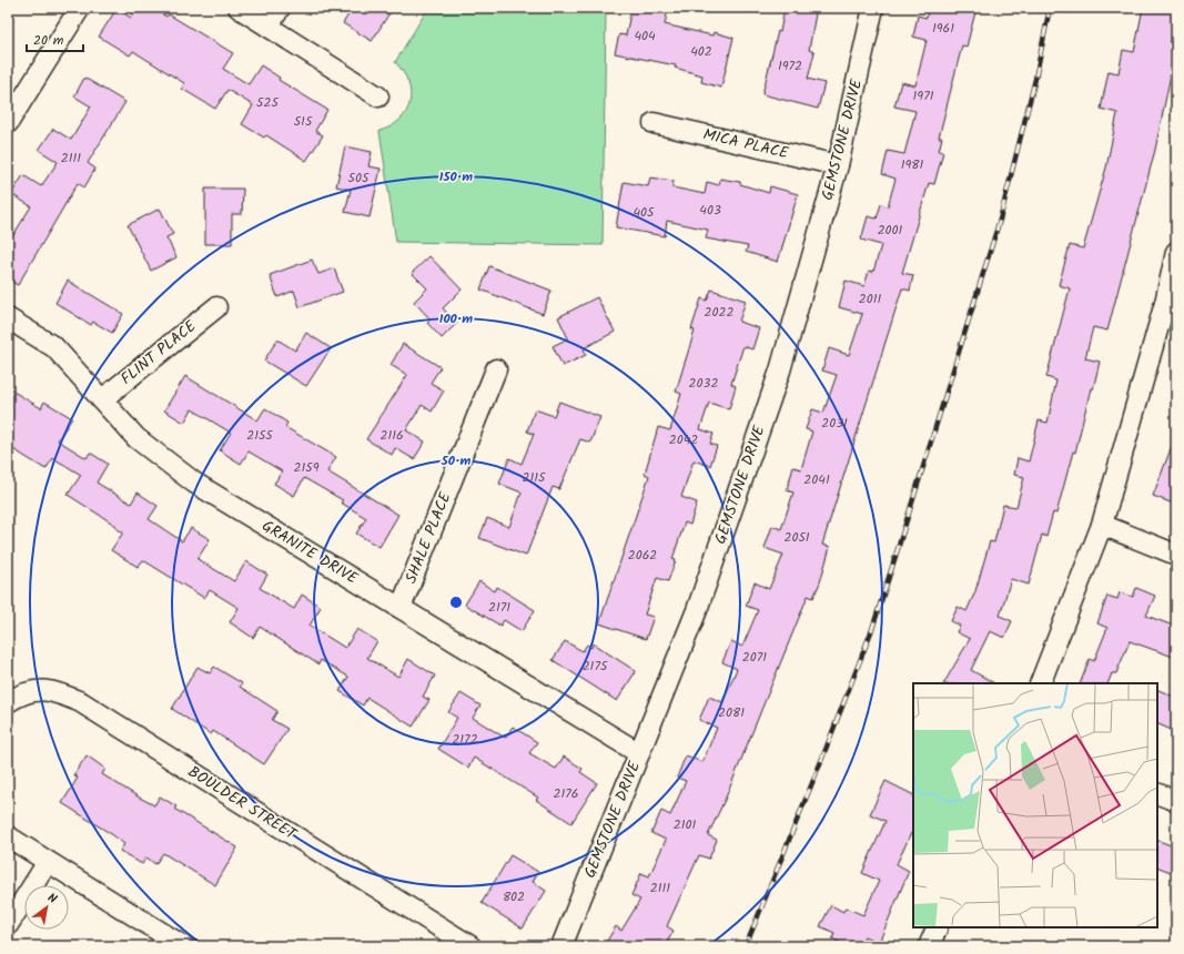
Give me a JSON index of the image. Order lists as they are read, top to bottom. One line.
{"streets":{"street":["GEMSTONE DRIVE","MICA PLACE","FLINT PLACE","SHALE PLACE","GRANITE DRIVE","BOULDER STREET"]},"crossings":[["GEMSTONE DRIVE","MICA PLACE"],["GEMSTONE DRIVE","GRANITE DRIVE"],["FLINT PLACE","GRANITE DRIVE"],["SHALE PLACE","GRANITE DRIVE"]],"house_numbers":["1961","404","402","1972","1971","525","515","2111","1981","505","403","405","2001","2011","2022","2032","2031","2155","2116","2042","2159","2115","2041","2051","2062","2171","2071","2175","2081","2172","2176","2101","2111","802"],"scale_bar":"20 m","north":"top right","rings":["150 m","100 m","50 m"]}
